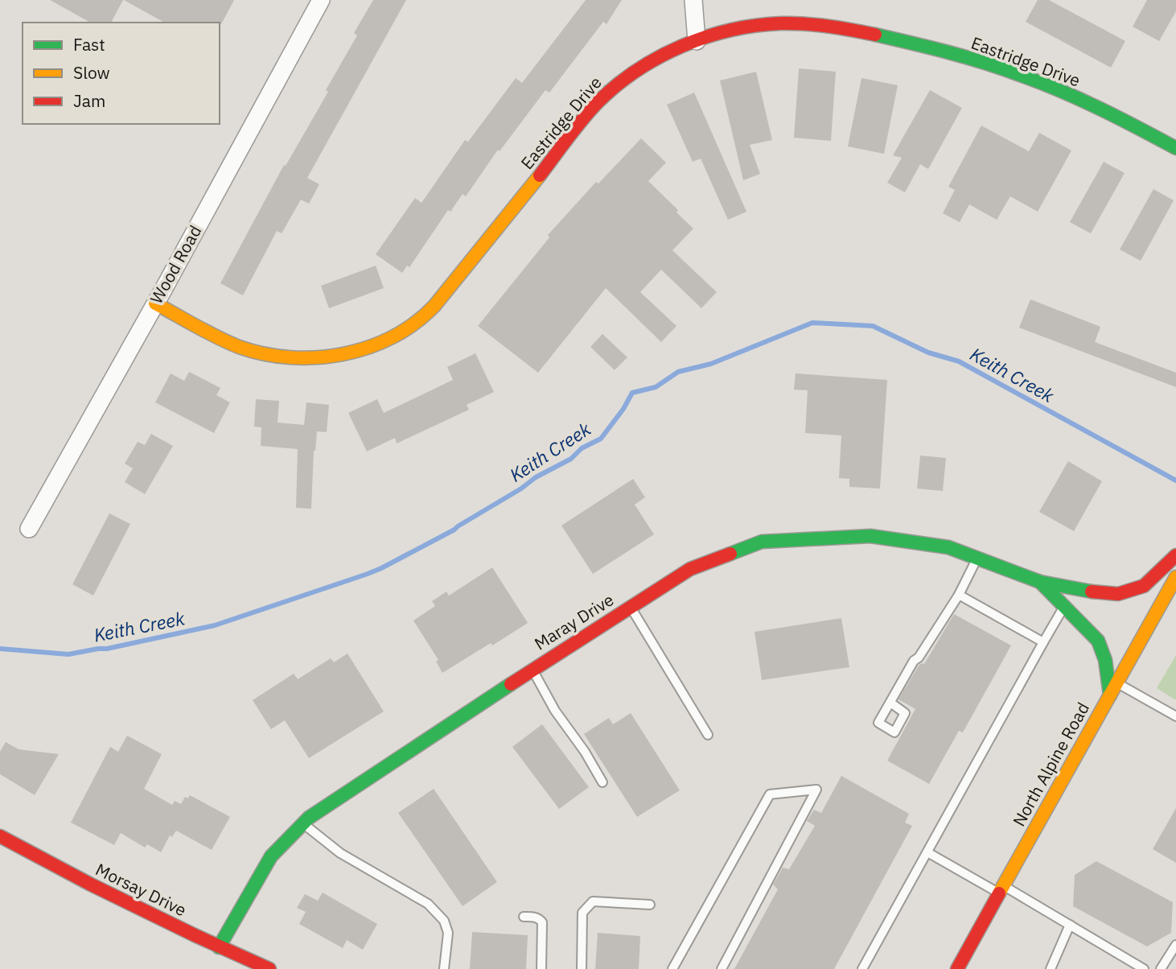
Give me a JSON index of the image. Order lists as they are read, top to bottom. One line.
{"streets":{"street":["Eastridge Drive","Wood Road","Maray Drive","North Alpine Road","Morsay Drive"]},"crossings":[["Eastridge Drive","Wood Road"],["Maray Drive","Morsay Drive"]],"water":["Keith Creek"],"legend":["Fast","Slow","Jam"]}
